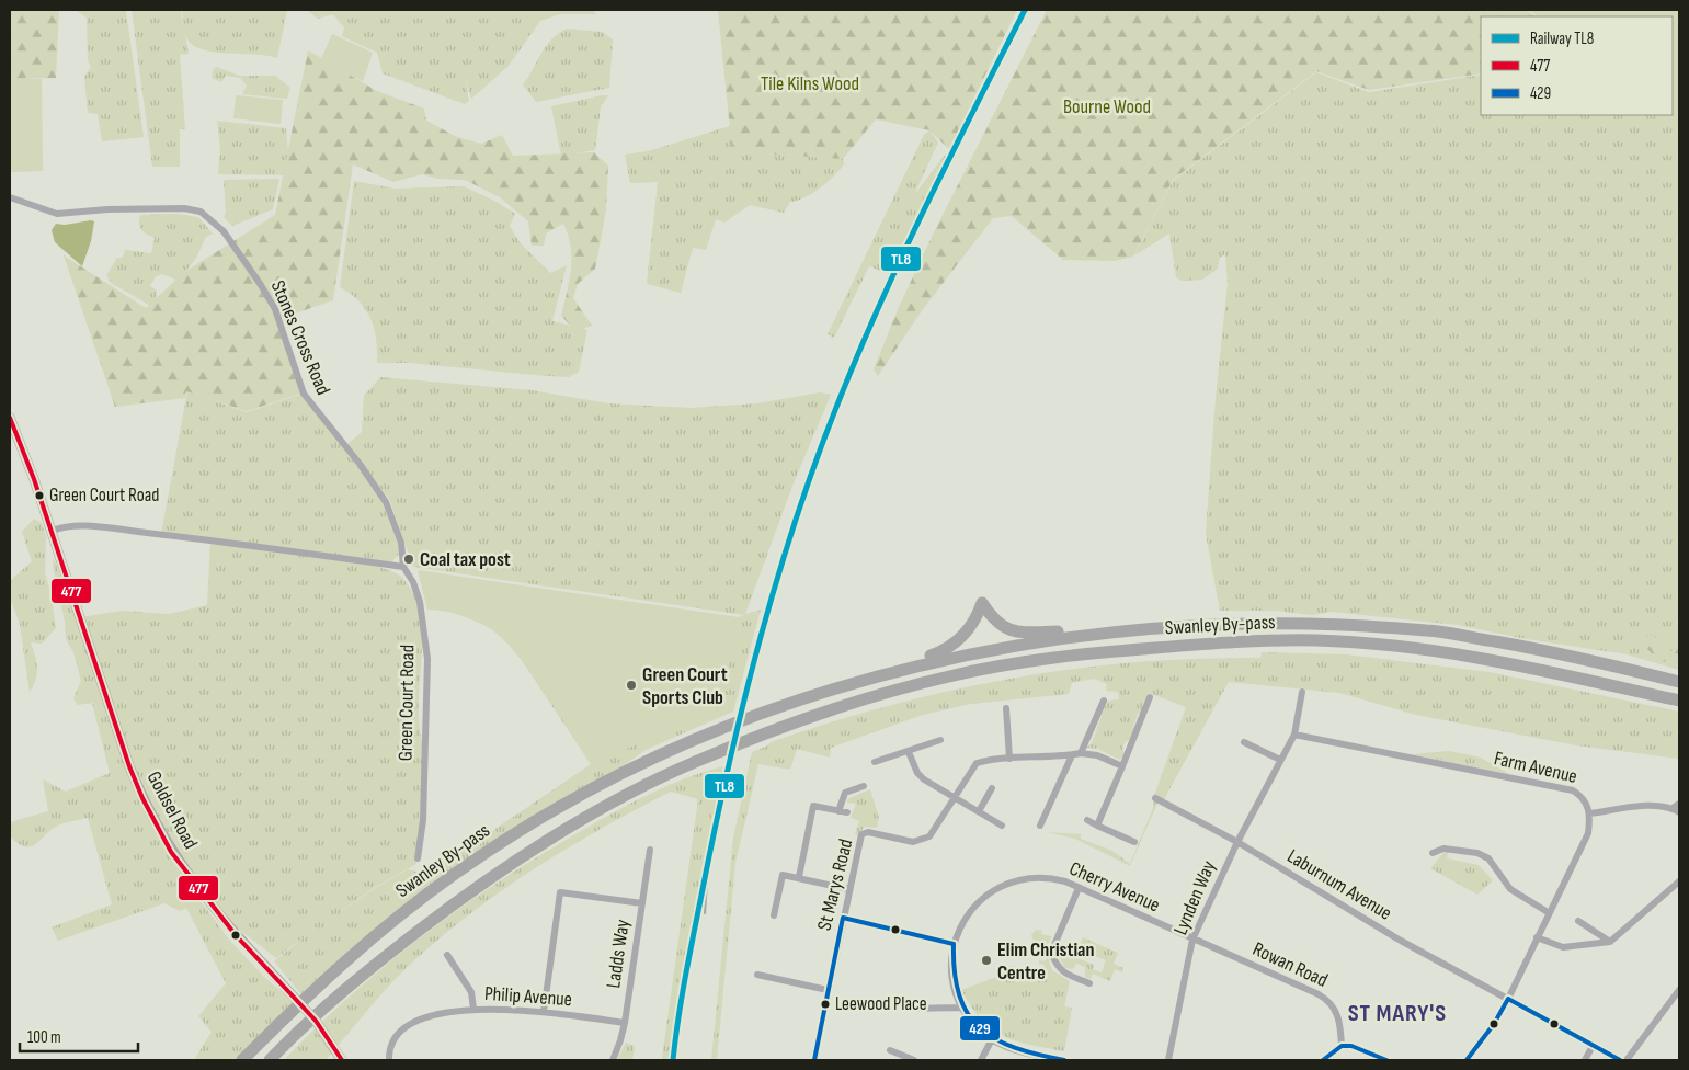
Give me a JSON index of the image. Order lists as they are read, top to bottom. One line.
{"streets":{"highway":["Swanley By-pass"],"main road":["Goldsel Road"],"street":["Stones Cross Road","Green Court Road","Farm Avenue","St Marys Road","Laburnum Avenue","Cherry Avenue","Lynden Way","Ladds Way","Rowan Road","Philip Avenue"]},"crossings":[["Stones Cross Road","Green Court Road"],["Farm Avenue","Lynden Way"],["Laburnum Avenue","Lynden Way"],["Cherry Avenue","Lynden Way"],["Cherry Avenue","Rowan Road"],["Lynden Way","Rowan Road"],["Ladds Way","Philip Avenue"]],"districts":["ST MARY'S"],"parks":["Tile Kilns Wood","Bourne Wood"],"places":["Green Court Road","Coal tax post","Green Court Sports Club","Elim Christian Centre","Leewood Place"],"lines":["rail line TL8","transit line 477","transit line 429"],"legend":["Railway TL8","477","429"],"scale_bar":"100 m"}
